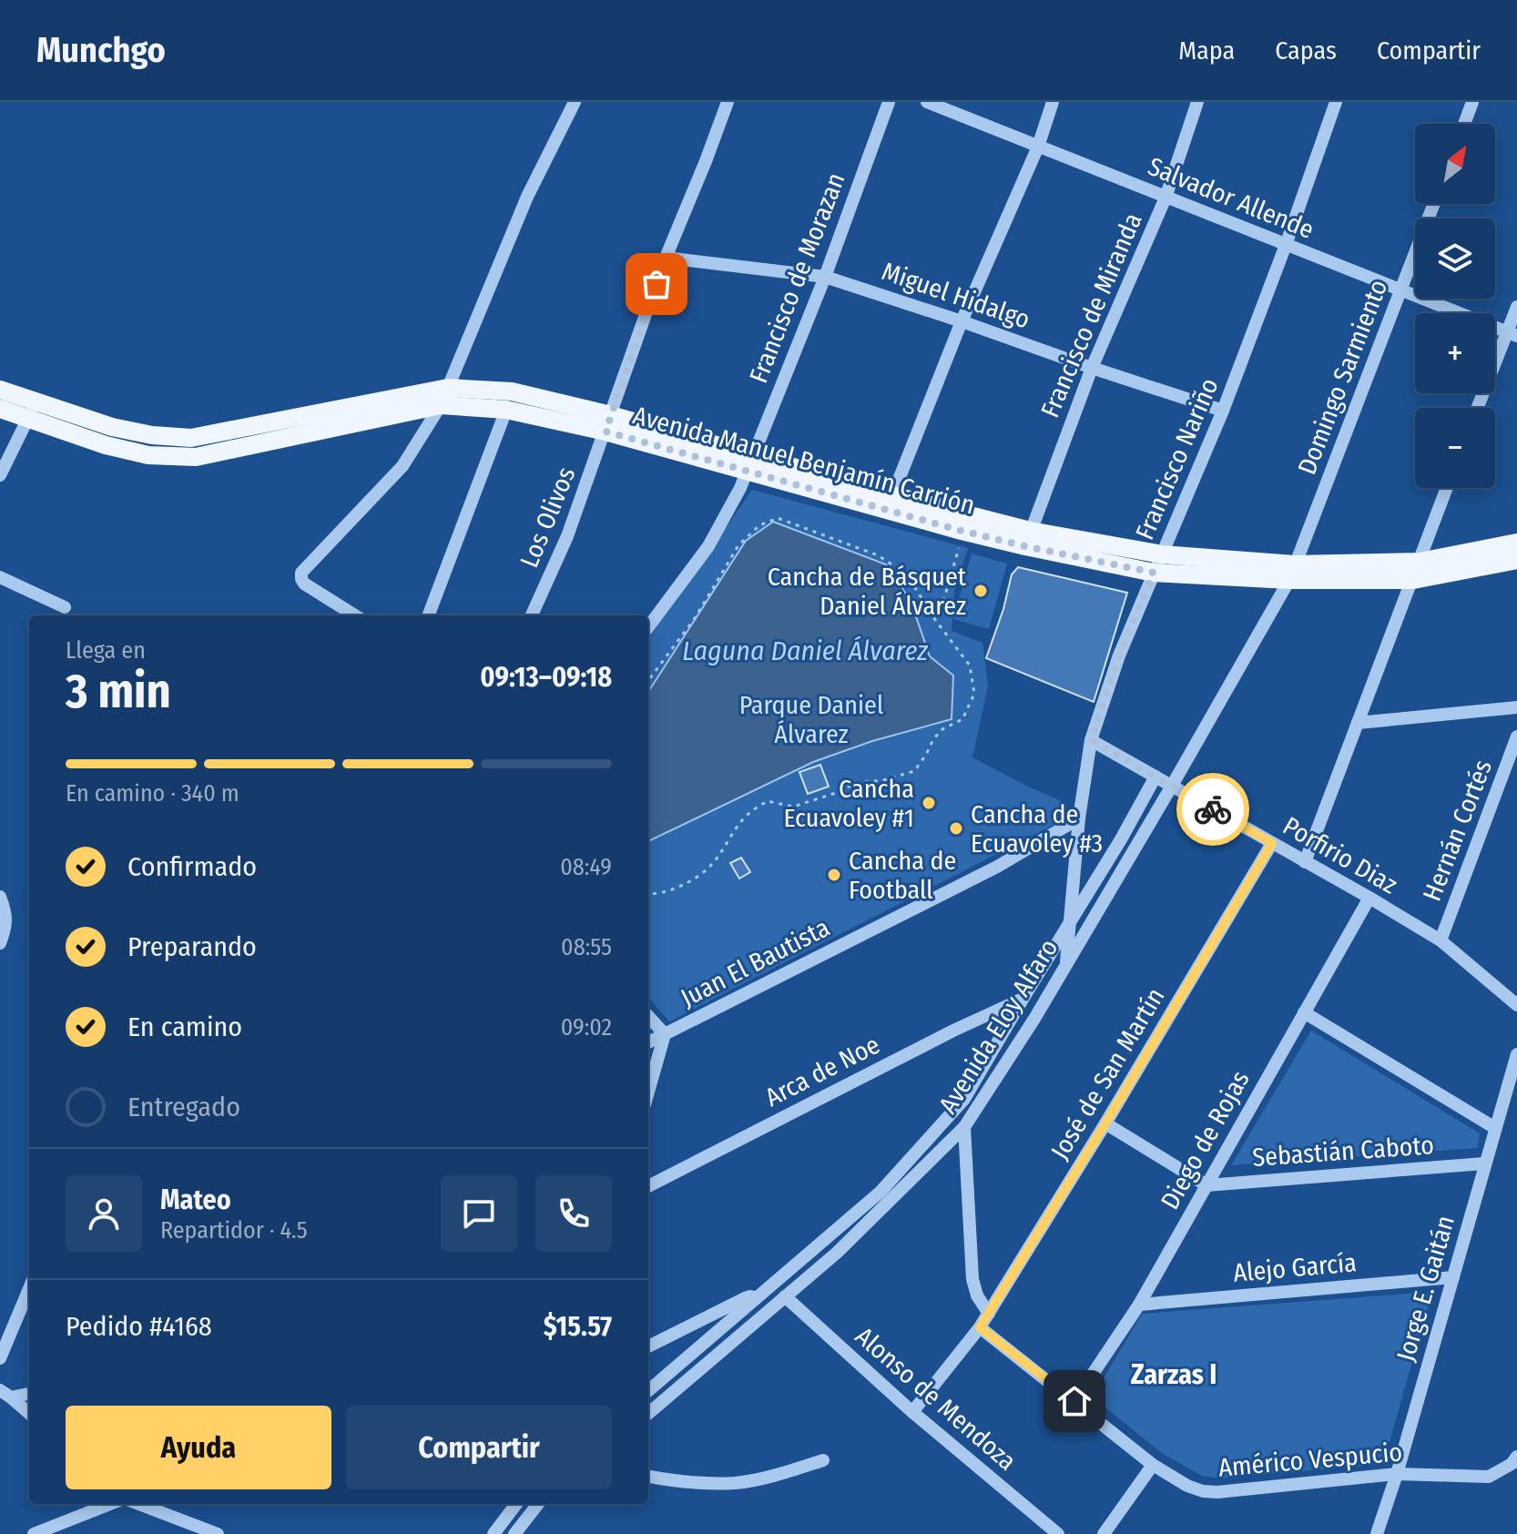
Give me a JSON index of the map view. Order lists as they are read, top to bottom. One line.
{"streets":{"main road":["Avenida Manuel Benjamín Carrión"],"street":["Salvador Allende","Francisco de Morazan","Miguel Hidalgo","Francisco de Miranda","Domingo Sarmiento","Francisco Nariño","Los Olivos","Hernán Cortés","Porfirio Diaz","Juan El Bautista","Avenida Eloy Alfaro","Arca de Noe","José de San Martín","Diego de Rojas","Sebastián Caboto","Alejo García","Jorge E. Gaitán","Alonso de Mendoza","Américo Vespucio"]},"crossings":[["Salvador Allende","Francisco de Miranda"],["Salvador Allende","Domingo Sarmiento"],["Salvador Allende","Francisco Nariño"],["Francisco de Morazan","Miguel Hidalgo"],["Francisco de Morazan","Avenida Manuel Benjamín Carrión"],["Miguel Hidalgo","Francisco de Miranda"],["Miguel Hidalgo","Francisco Nariño"],["Miguel Hidalgo","Los Olivos"],["Francisco de Miranda","Avenida Manuel Benjamín Carrión"],["Domingo Sarmiento","Avenida Manuel Benjamín Carrión"],["Domingo Sarmiento","Avenida Eloy Alfaro"],["Francisco Nariño","Avenida Manuel Benjamín Carrión"],["Francisco Nariño","Porfirio Diaz"],["Francisco Nariño","Juan El Bautista"],["Francisco Nariño","Avenida Eloy Alfaro"],["Avenida Manuel Benjamín Carrión","Los Olivos"],["Avenida Manuel Benjamín Carrión","Avenida Eloy Alfaro"],["Hernán Cortés","Porfirio Diaz"],["Porfirio Diaz","Avenida Eloy Alfaro"],["Porfirio Diaz","José de San Martín"],["Porfirio Diaz","Diego de Rojas"],["Avenida Eloy Alfaro","Arca de Noe"],["Avenida Eloy Alfaro","Alonso de Mendoza"],["José de San Martín","Alonso de Mendoza"],["José de San Martín","Américo Vespucio"],["Diego de Rojas","Sebastián Caboto"],["Diego de Rojas","Alejo García"],["Diego de Rojas","Américo Vespucio"],["Sebastián Caboto","Jorge E. Gaitán"],["Alejo García","Jorge E. Gaitán"],["Jorge E. Gaitán","Américo Vespucio"]],"districts":["Zarzas I"],"water":["Laguna Daniel Álvarez"],"parks":["Parque Daniel Álvarez"],"places":["Cancha de Básquet Daniel Álvarez","Cancha Ecuavoley #1","Cancha de Ecuavoley #3","Cancha de Football"],"north":"top right","page":{"header":"Munchgo","nav":["Mapa","Capas","Compartir"],"map_buttons":["+","−"],"heading":["3 min","Llega en","09:13–09:18"],"panel":["Mateo","Repartidor · 4.5","Pedido #4168","$15.57"],"bar":"En camino · 340 m","list":[["Confirmado","08:49"],["Preparando","08:55"],["En camino","09:02"],"Entregado"],"buttons":["Ayuda","Compartir"]}}
